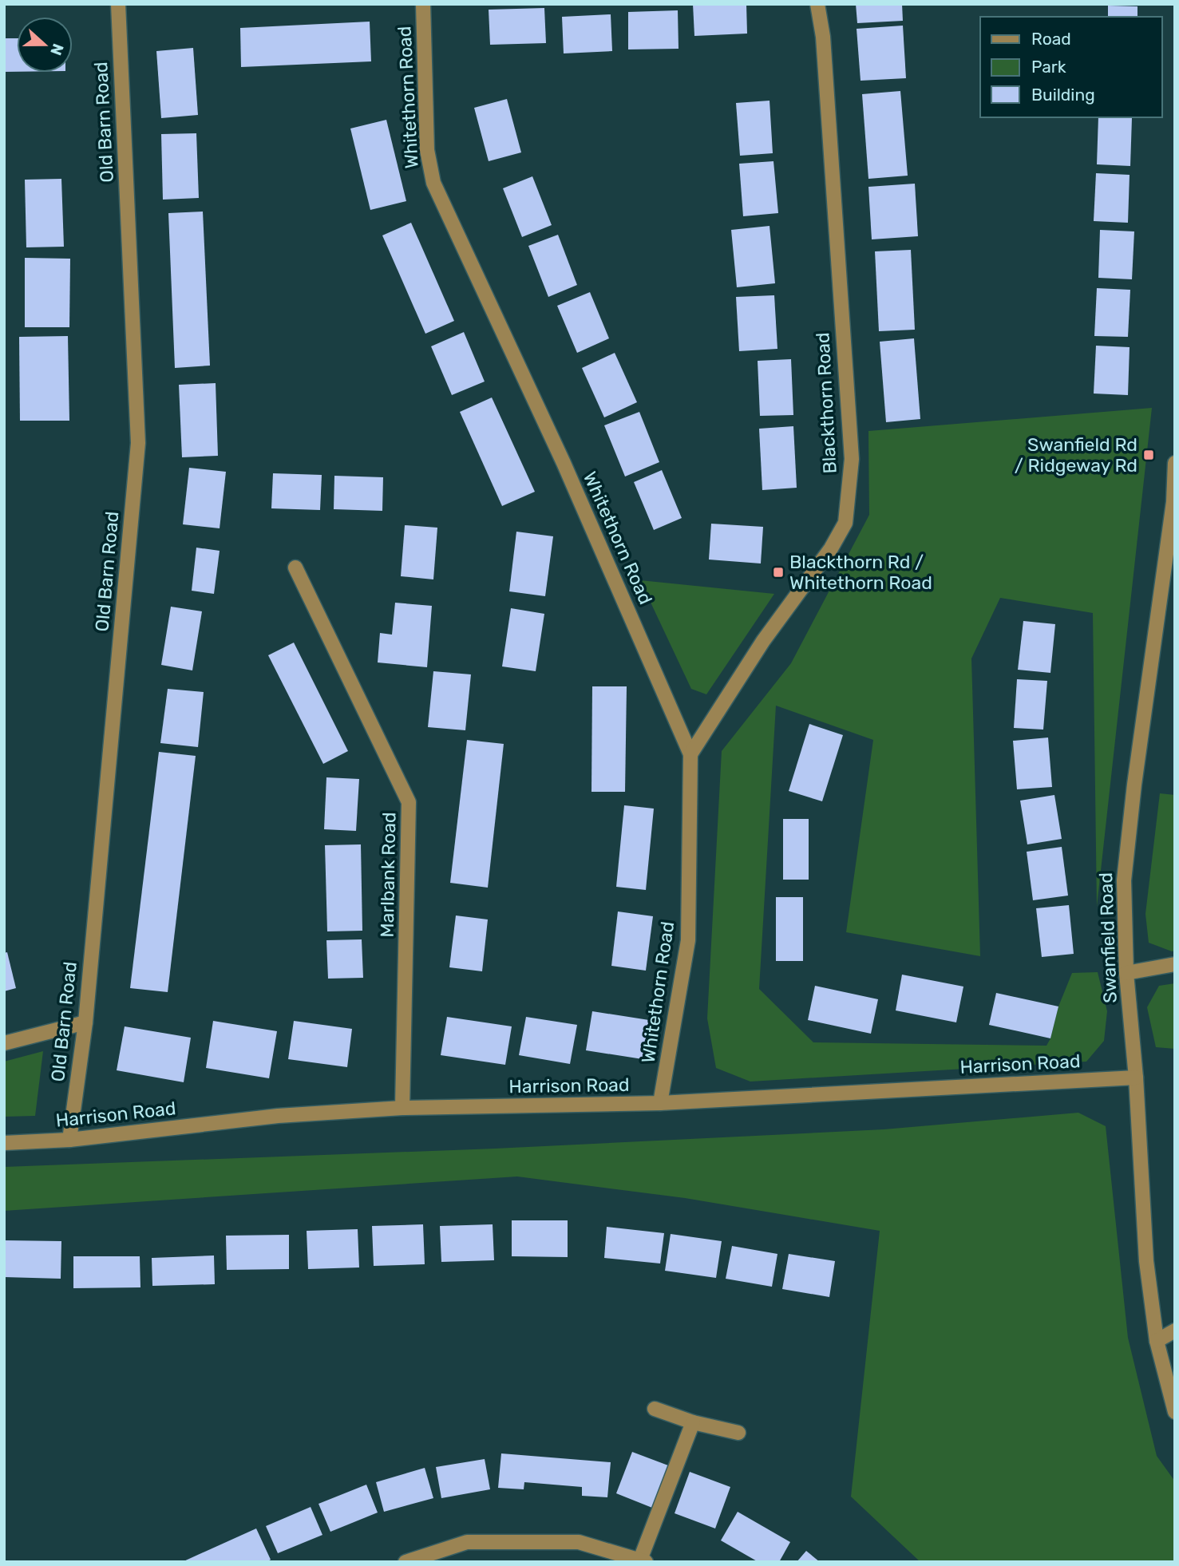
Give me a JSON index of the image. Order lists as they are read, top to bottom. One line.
{"streets":{"street":["Whitethorn Road","Old Barn Road","Blackthorn Road","Marlbank Road","Swanfield Road","Harrison Road"]},"crossings":[["Whitethorn Road","Blackthorn Road"],["Whitethorn Road","Harrison Road"],["Old Barn Road","Harrison Road"],["Marlbank Road","Harrison Road"],["Swanfield Road","Harrison Road"]],"places":{"transit":["Swanfield Rd / Ridgeway Rd","Blackthorn Rd / Whitethorn Road"]},"legend":["Road","Park","Building"],"north":"right"}
